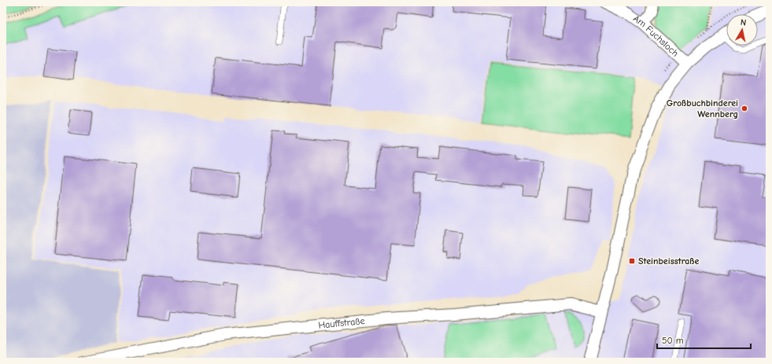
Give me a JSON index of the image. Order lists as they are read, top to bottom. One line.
{"streets":{"street":["Am Fuchsloch","Hauffstraße"]},"places":{"other":["Großbuchbinderei Wennberg"],"transit":["Steinbeisstraße"]},"scale_bar":"50 m","north":"top"}
